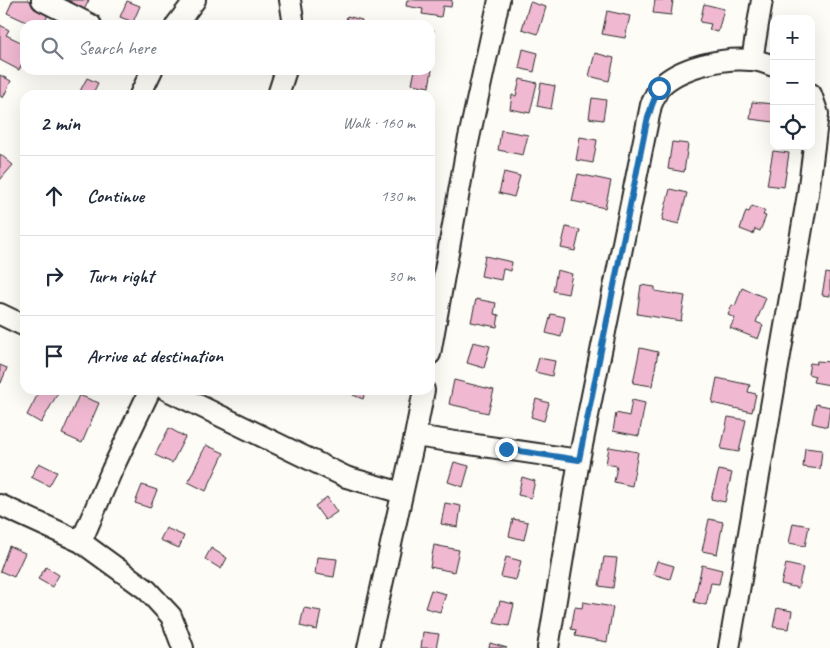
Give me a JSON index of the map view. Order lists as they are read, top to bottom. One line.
{"page":{"map_buttons":["+","−"],"search":"Search here","heading":["2 min","Walk · 160 m"],"list":[["Continue","130 m"],["Turn right","30 m"],"Arrive at destination"]}}
